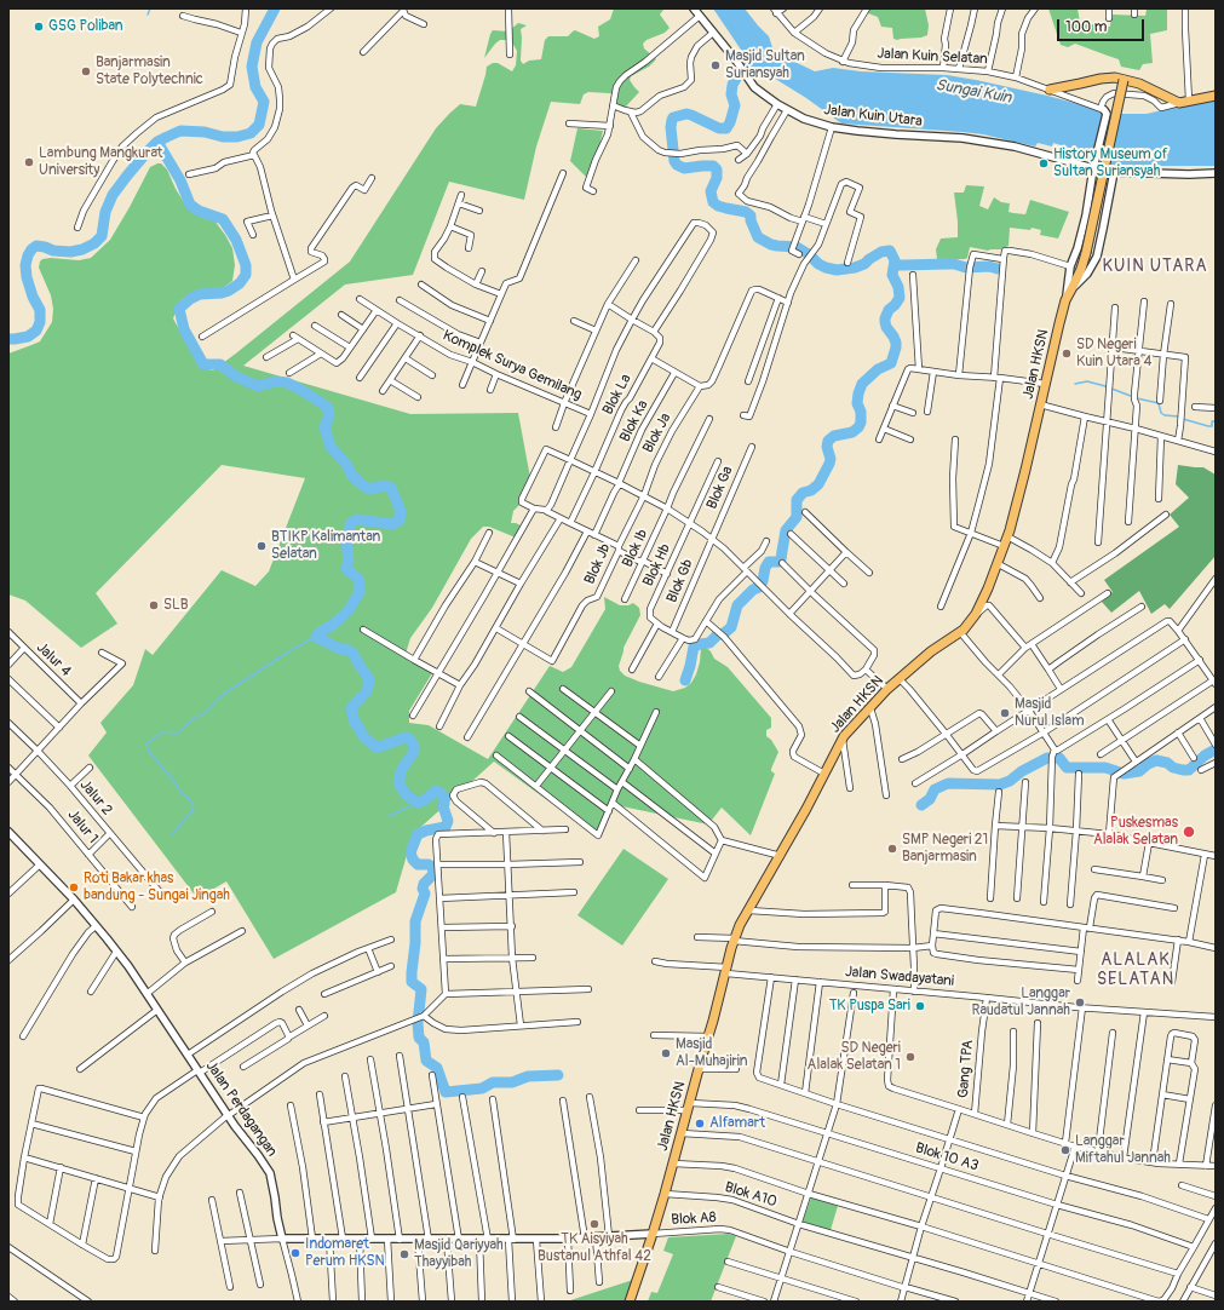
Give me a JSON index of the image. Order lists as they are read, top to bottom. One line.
{"streets":{"main road":["Jalan HKSN"],"street":["Jalan Kuin Selatan","Jalan Kuin Utara","Komplek Surya Gemilang","Blok La","Blok Ka","Blok Ja","Blok Ga","Blok Ib","Blok Jb","Blok Hb","Blok Gb","Jalur 4","Jalur 2","Jalur 1","Jalan Swadayatani","Gang TPA","Jalan Perdagangan","Blok 10 A3","Blok A10","Blok A8"]},"crossings":[["Jalan Kuin Selatan","Jalan HKSN"],["Jalan Kuin Utara","Jalan HKSN"],["Jalan HKSN","Jalan Swadayatani"],["Jalan HKSN","Blok 10 A3"],["Jalan HKSN","Blok A10"],["Jalan HKSN","Blok A8"],["Blok Ja","Blok Jb"],["Blok Ga","Blok Gb"],["Jalan Swadayatani","Gang TPA"]],"districts":["KUIN UTARA","ALALAK SELATAN"],"water":["Sungai Kuin"],"places":["GSG Poliban","Masjid Sultan Suriansyah","Banjarmasin State Polytechnic","Lambung Mangkurat University","History Museum of Sultan Suriansyah","SD Negeri Kuin Utara 4","BTIKP Kalimantan Selatan","SLB","Masjid Nurul Islam","Puskesmas Alalak Selatan","SMP Negeri 21 Banjarmasin","Roti Bakar khas bandung - Sungai Jingah","Langgar Raudatul Jannah","TK Puspa Sari","Masjid Al-Muhajirin","SD Negeri Alalak Selatan 1","Alfamart","Langgar Miftahul Jannah","TK Aisyiyah Bustanul Athfal 42","Indomaret Perum HKSN","Masjid Qariyyah Thayyibah"],"scale_bar":"100 m"}
